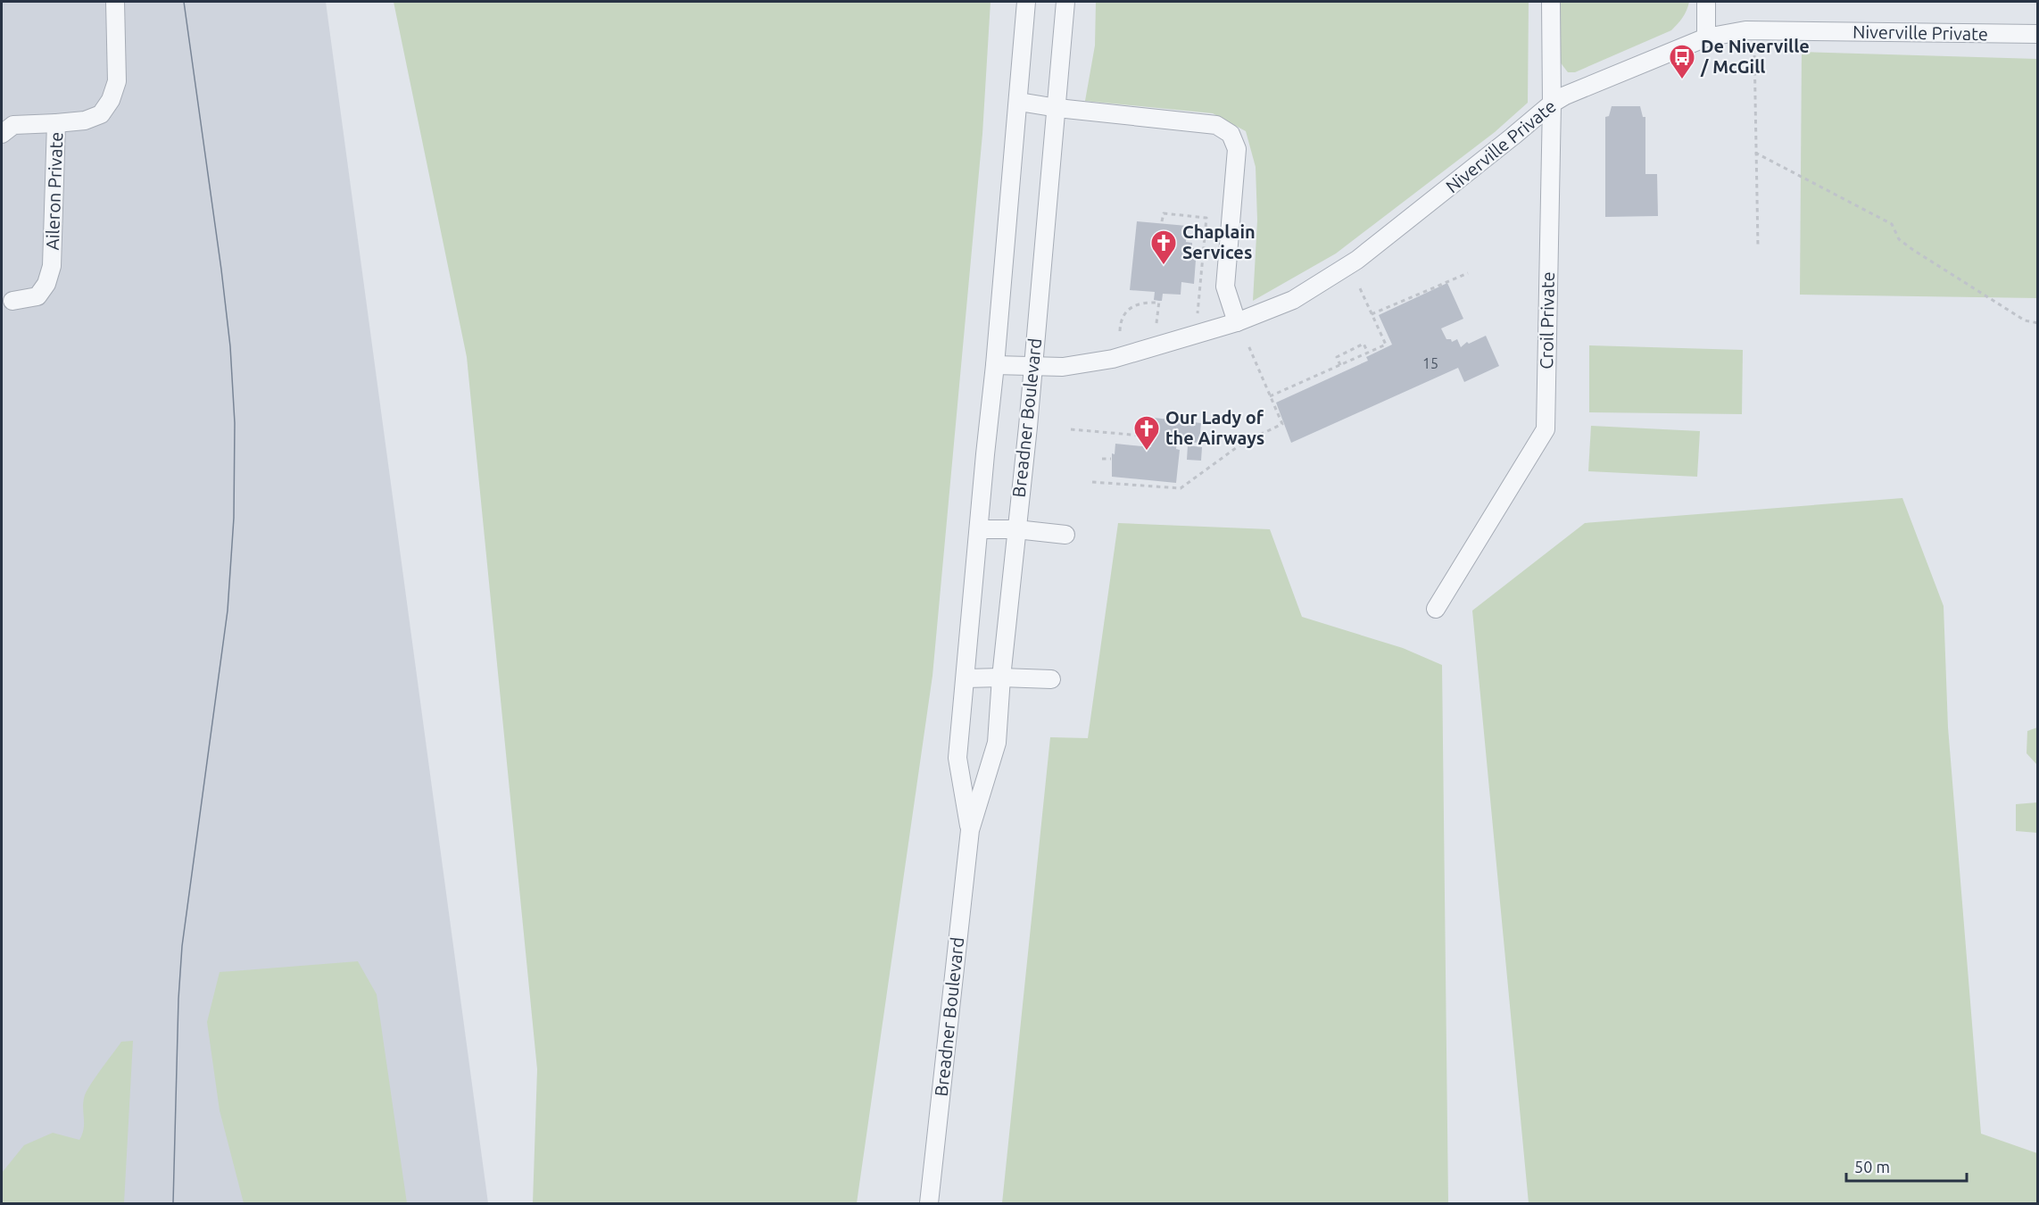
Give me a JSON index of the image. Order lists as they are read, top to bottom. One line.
{"streets":{"street":["Niverville Private","Aileron Private","Croil Private","Breadner Boulevard"]},"crossings":[["Niverville Private","Croil Private"],["Niverville Private","Breadner Boulevard"]],"places":{"bus stop":["De Niverville / McGill"],"church":["Chaplain Services","Our Lady of the Airways"]},"house_numbers":["15"],"scale_bar":"50 m"}
